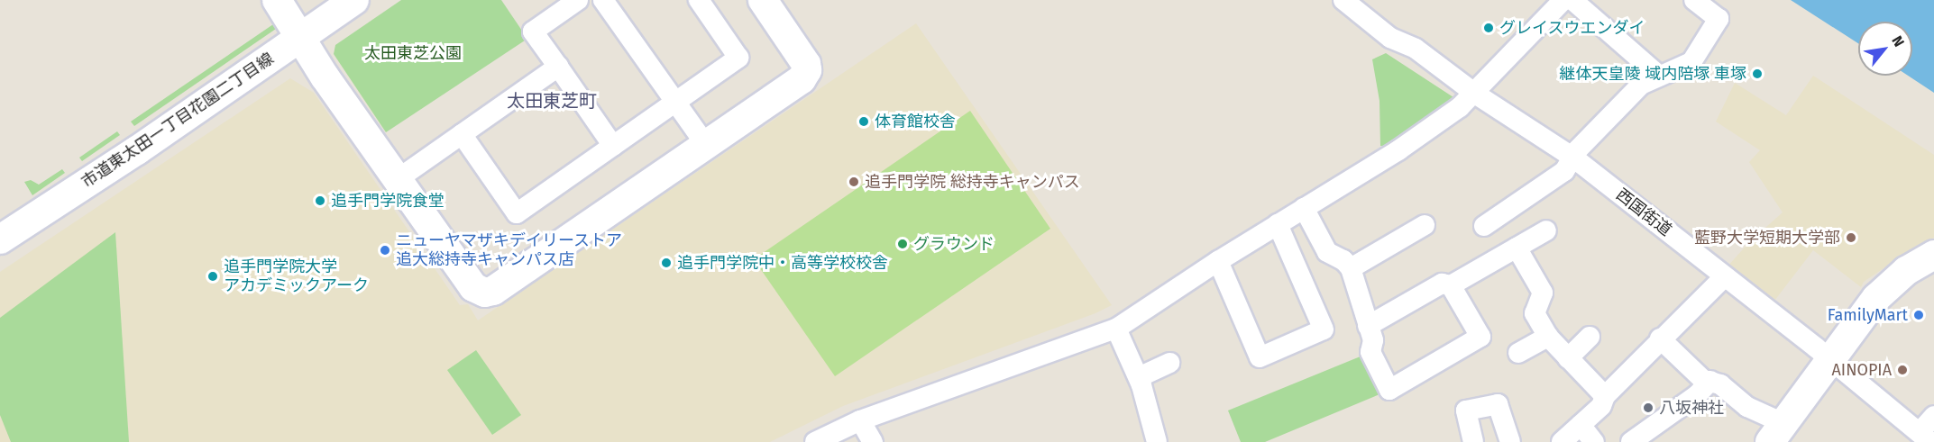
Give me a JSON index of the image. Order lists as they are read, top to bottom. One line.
{"streets":{"street":["市道東太田一丁目花園二丁目線","西国街道"]},"districts":["太田東芝町"],"parks":["太田東芝公園"],"places":["グレイスウエンダイ","継体天皇陵 域内陪塚 車塚","体育館校舎","追手門学院 総持寺キャンパス","追手門学院食堂","藍野大学短期大学部","グラウンド","ニューヤマザキデイリーストア 追大総持寺キャンパス店","追手門学院中・高等学校校舎","追手門学院大学 アカデミックアーク","FamilyMart","AINOPIA","八坂神社"],"north":"top right"}
